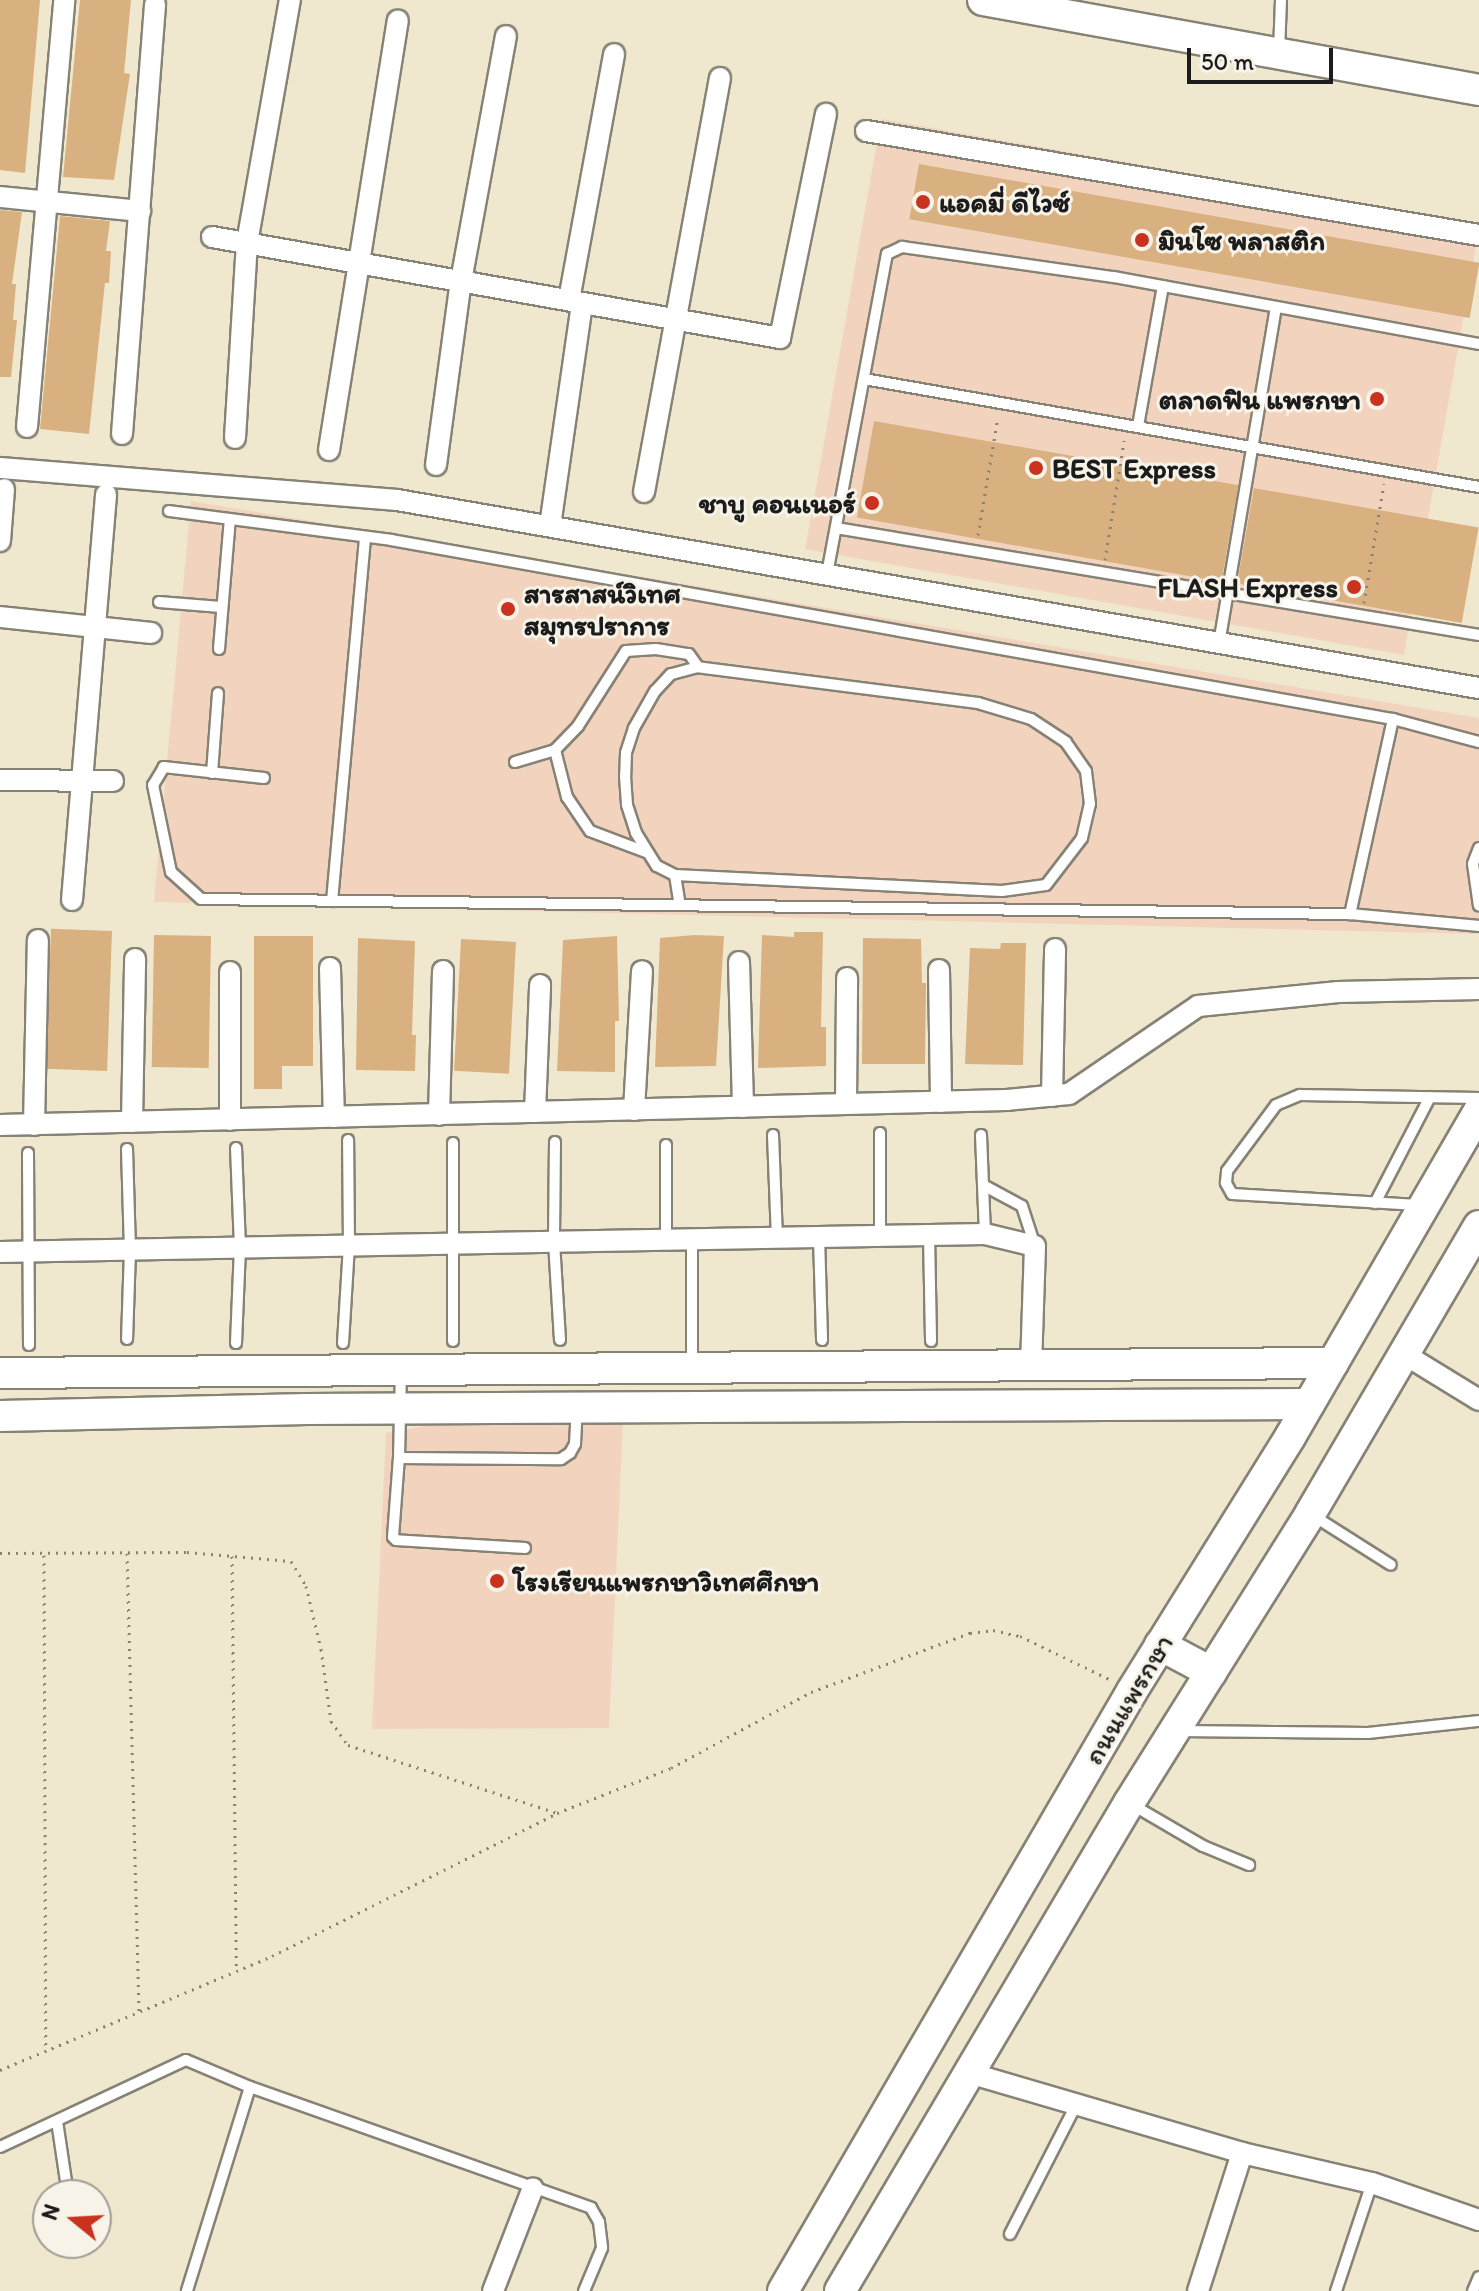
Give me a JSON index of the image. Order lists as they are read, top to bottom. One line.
{"streets":{"street":["ถนนแพรกษา"]},"places":["แอคมี่ ดีไวซ์","มินโซ พลาสติก","ตลาดฟิน แพรกษา","BEST Express","ชาบู คอนเนอร์","FLASH Express","สารสาสน์วิเทศ สมุทรปราการ","โรงเรียนแพรกษาวิเทศศึกษา"],"scale_bar":"50 m","north":"left"}
